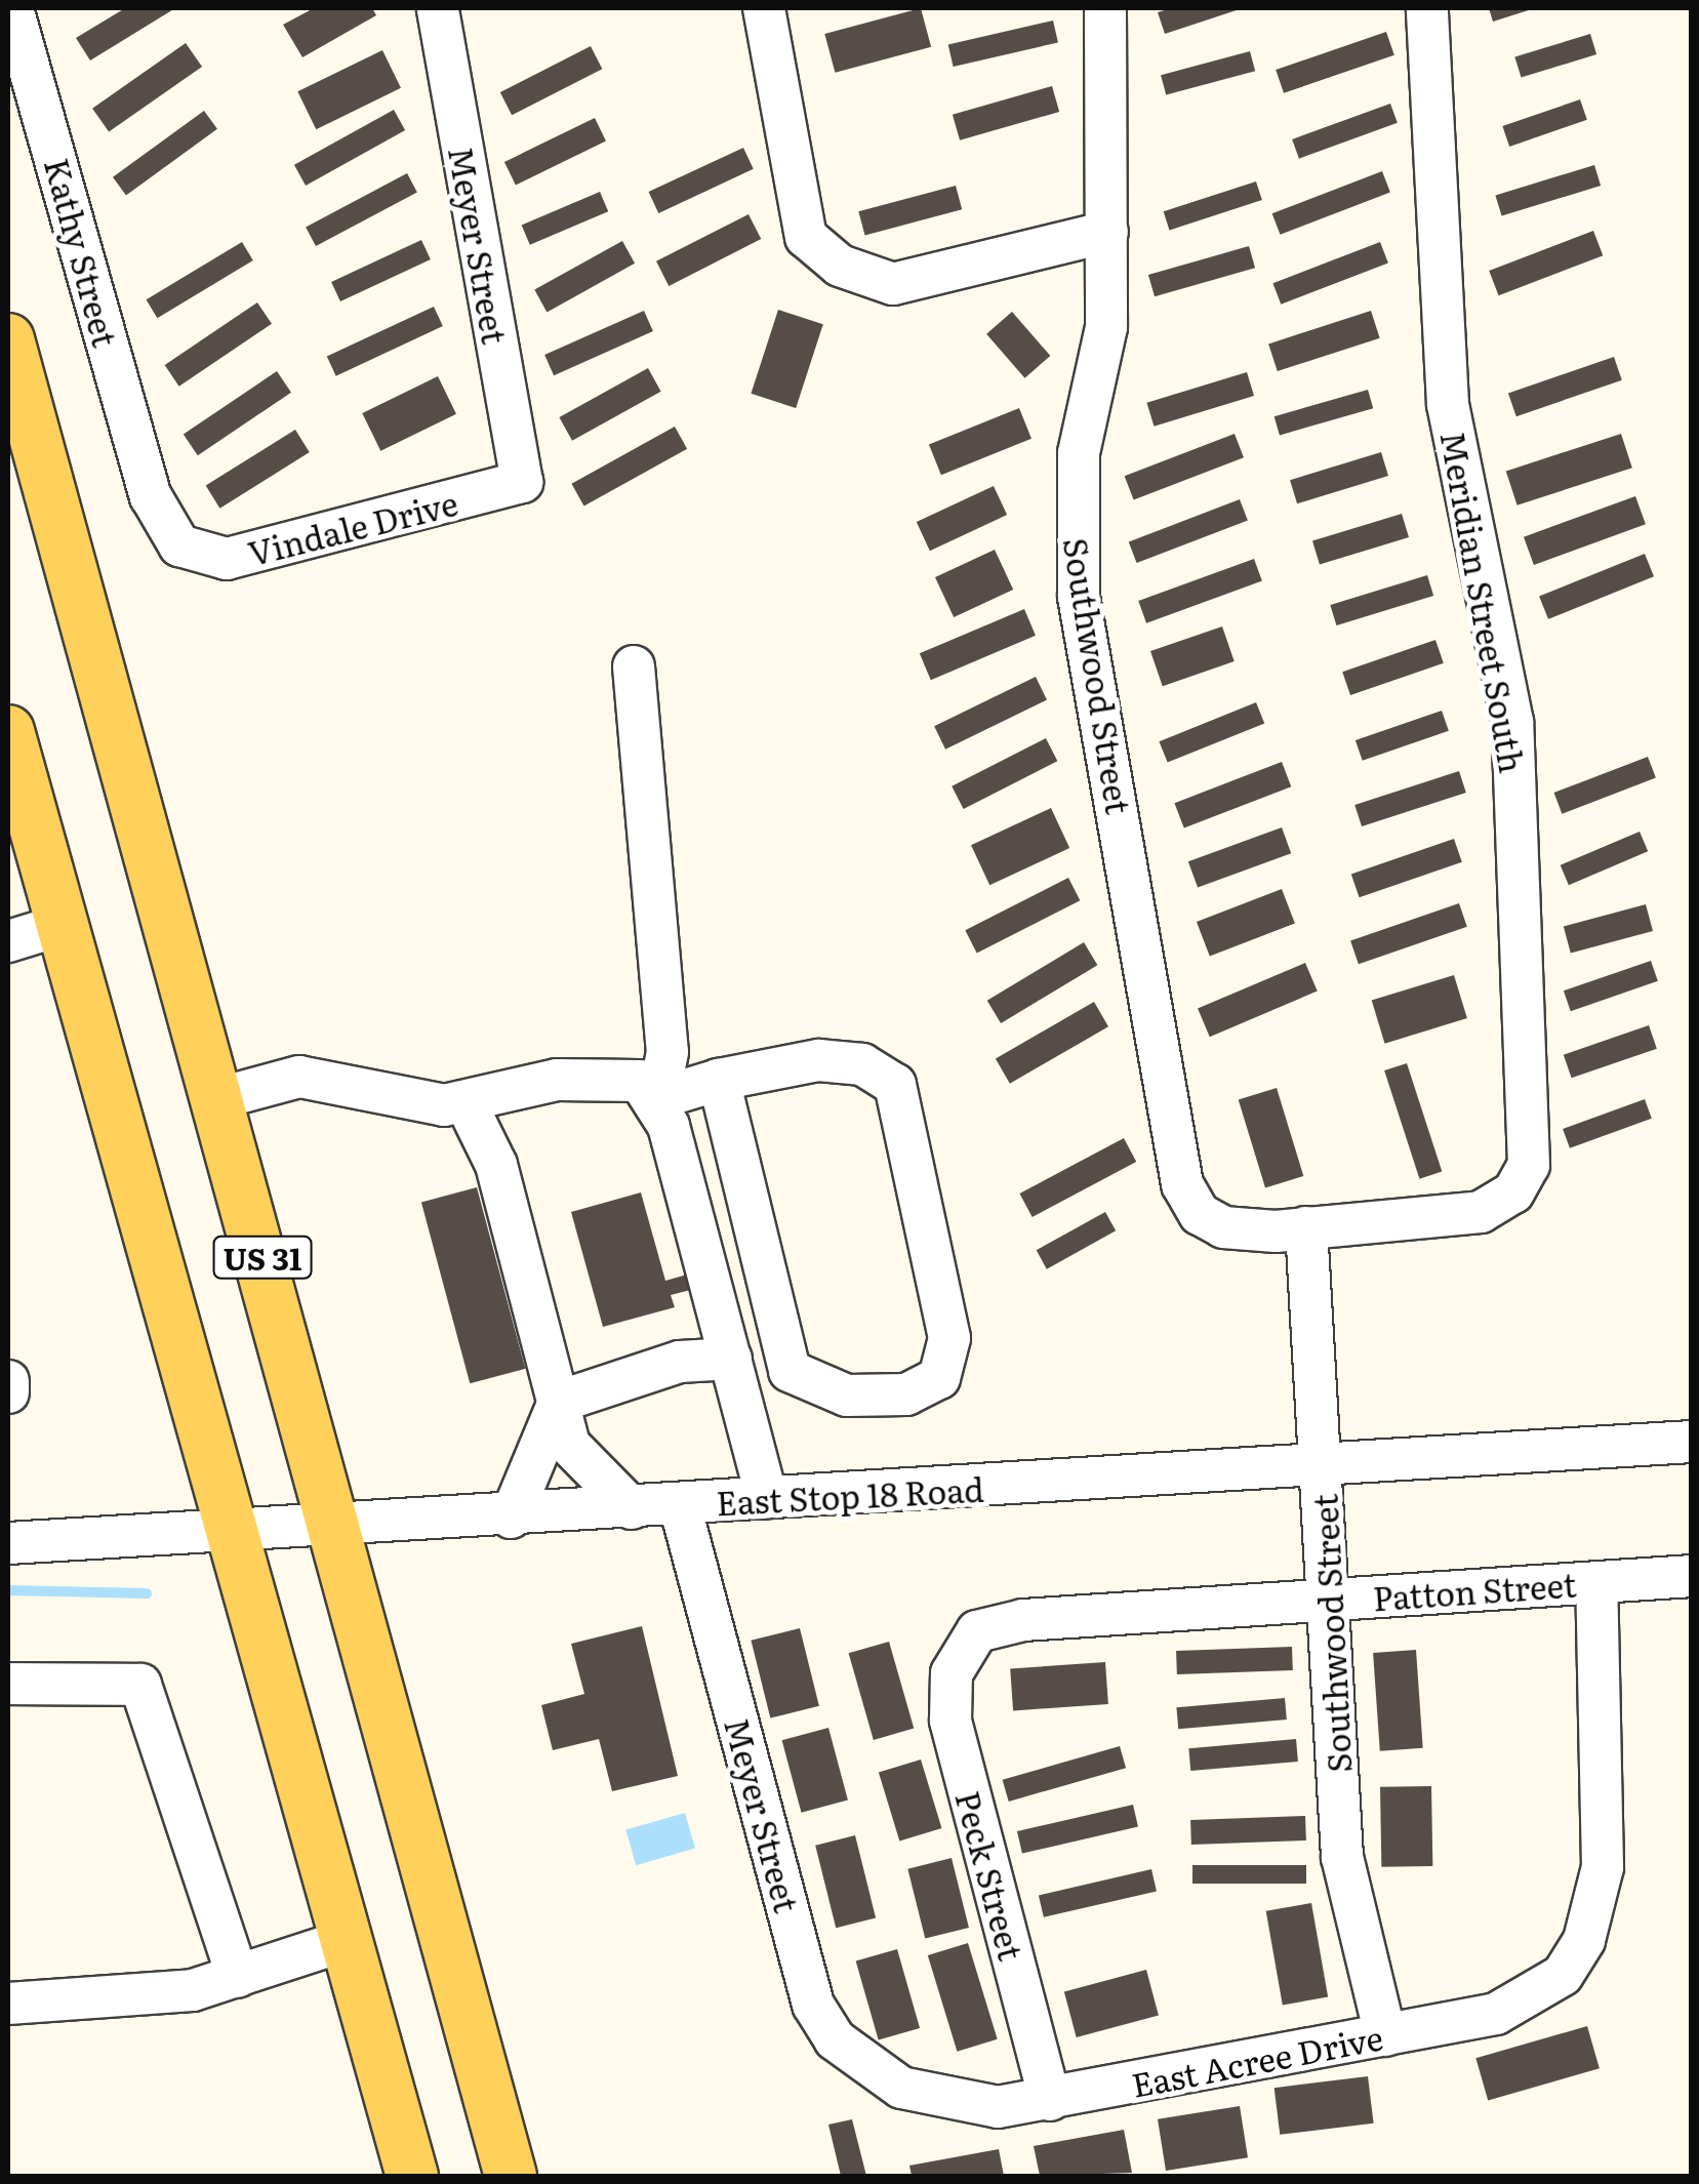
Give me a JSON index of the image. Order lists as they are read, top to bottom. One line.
{"streets":{"main road":["US 31"],"street":["Meyer Street","Kathy Street","Vindale Drive","Meridian Street South","Southwood Street","East Stop 18 Road","Patton Street","Peck Street","East Acree Drive"]},"crossings":[["Meyer Street","Vindale Drive"],["Meyer Street","East Stop 18 Road"],["Meyer Street","East Acree Drive"],["Kathy Street","Vindale Drive"],["Meridian Street South","Southwood Street"],["Southwood Street","East Stop 18 Road"],["Southwood Street","Patton Street"],["Southwood Street","East Acree Drive"],["US 31","East Stop 18 Road"],["Patton Street","Peck Street"],["Patton Street","East Acree Drive"],["Peck Street","East Acree Drive"]]}
